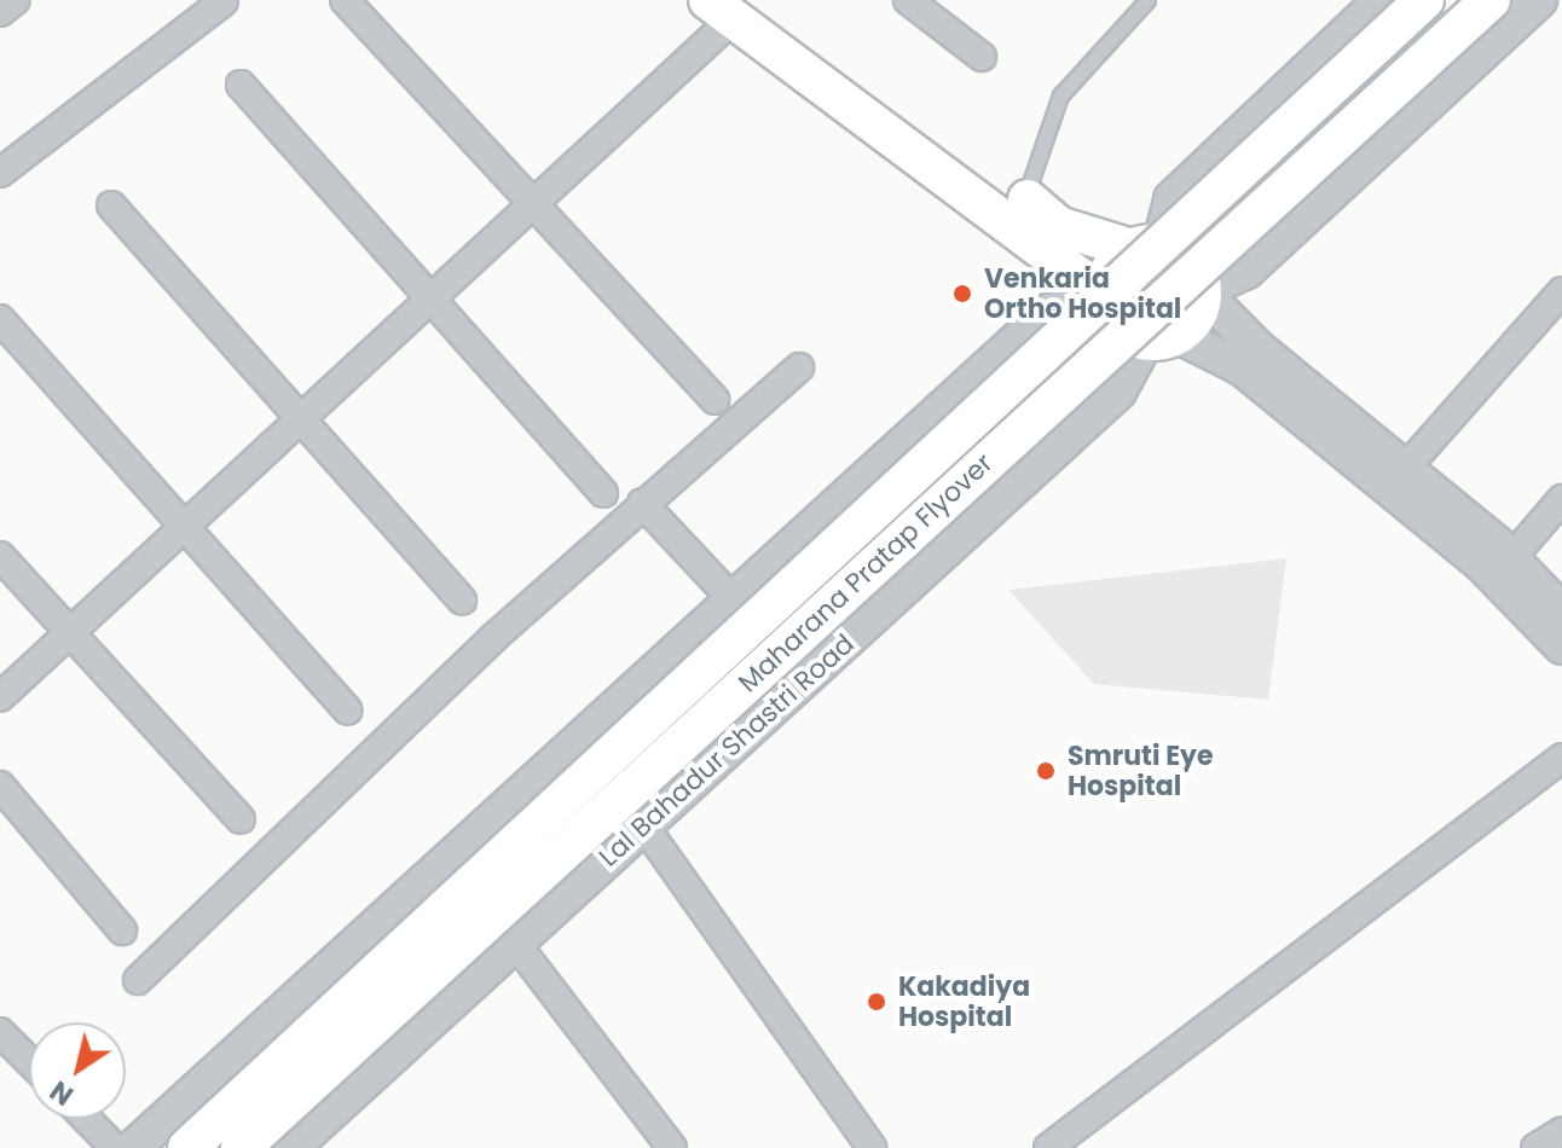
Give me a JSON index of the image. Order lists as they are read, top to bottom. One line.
{"streets":{"main road":["Maharana Pratap Flyover"],"street":["Lal Bahadur Shastri Road"]},"places":["Venkaria Ortho Hospital","Smruti Eye Hospital","Kakadiya Hospital"],"north":"bottom left"}
